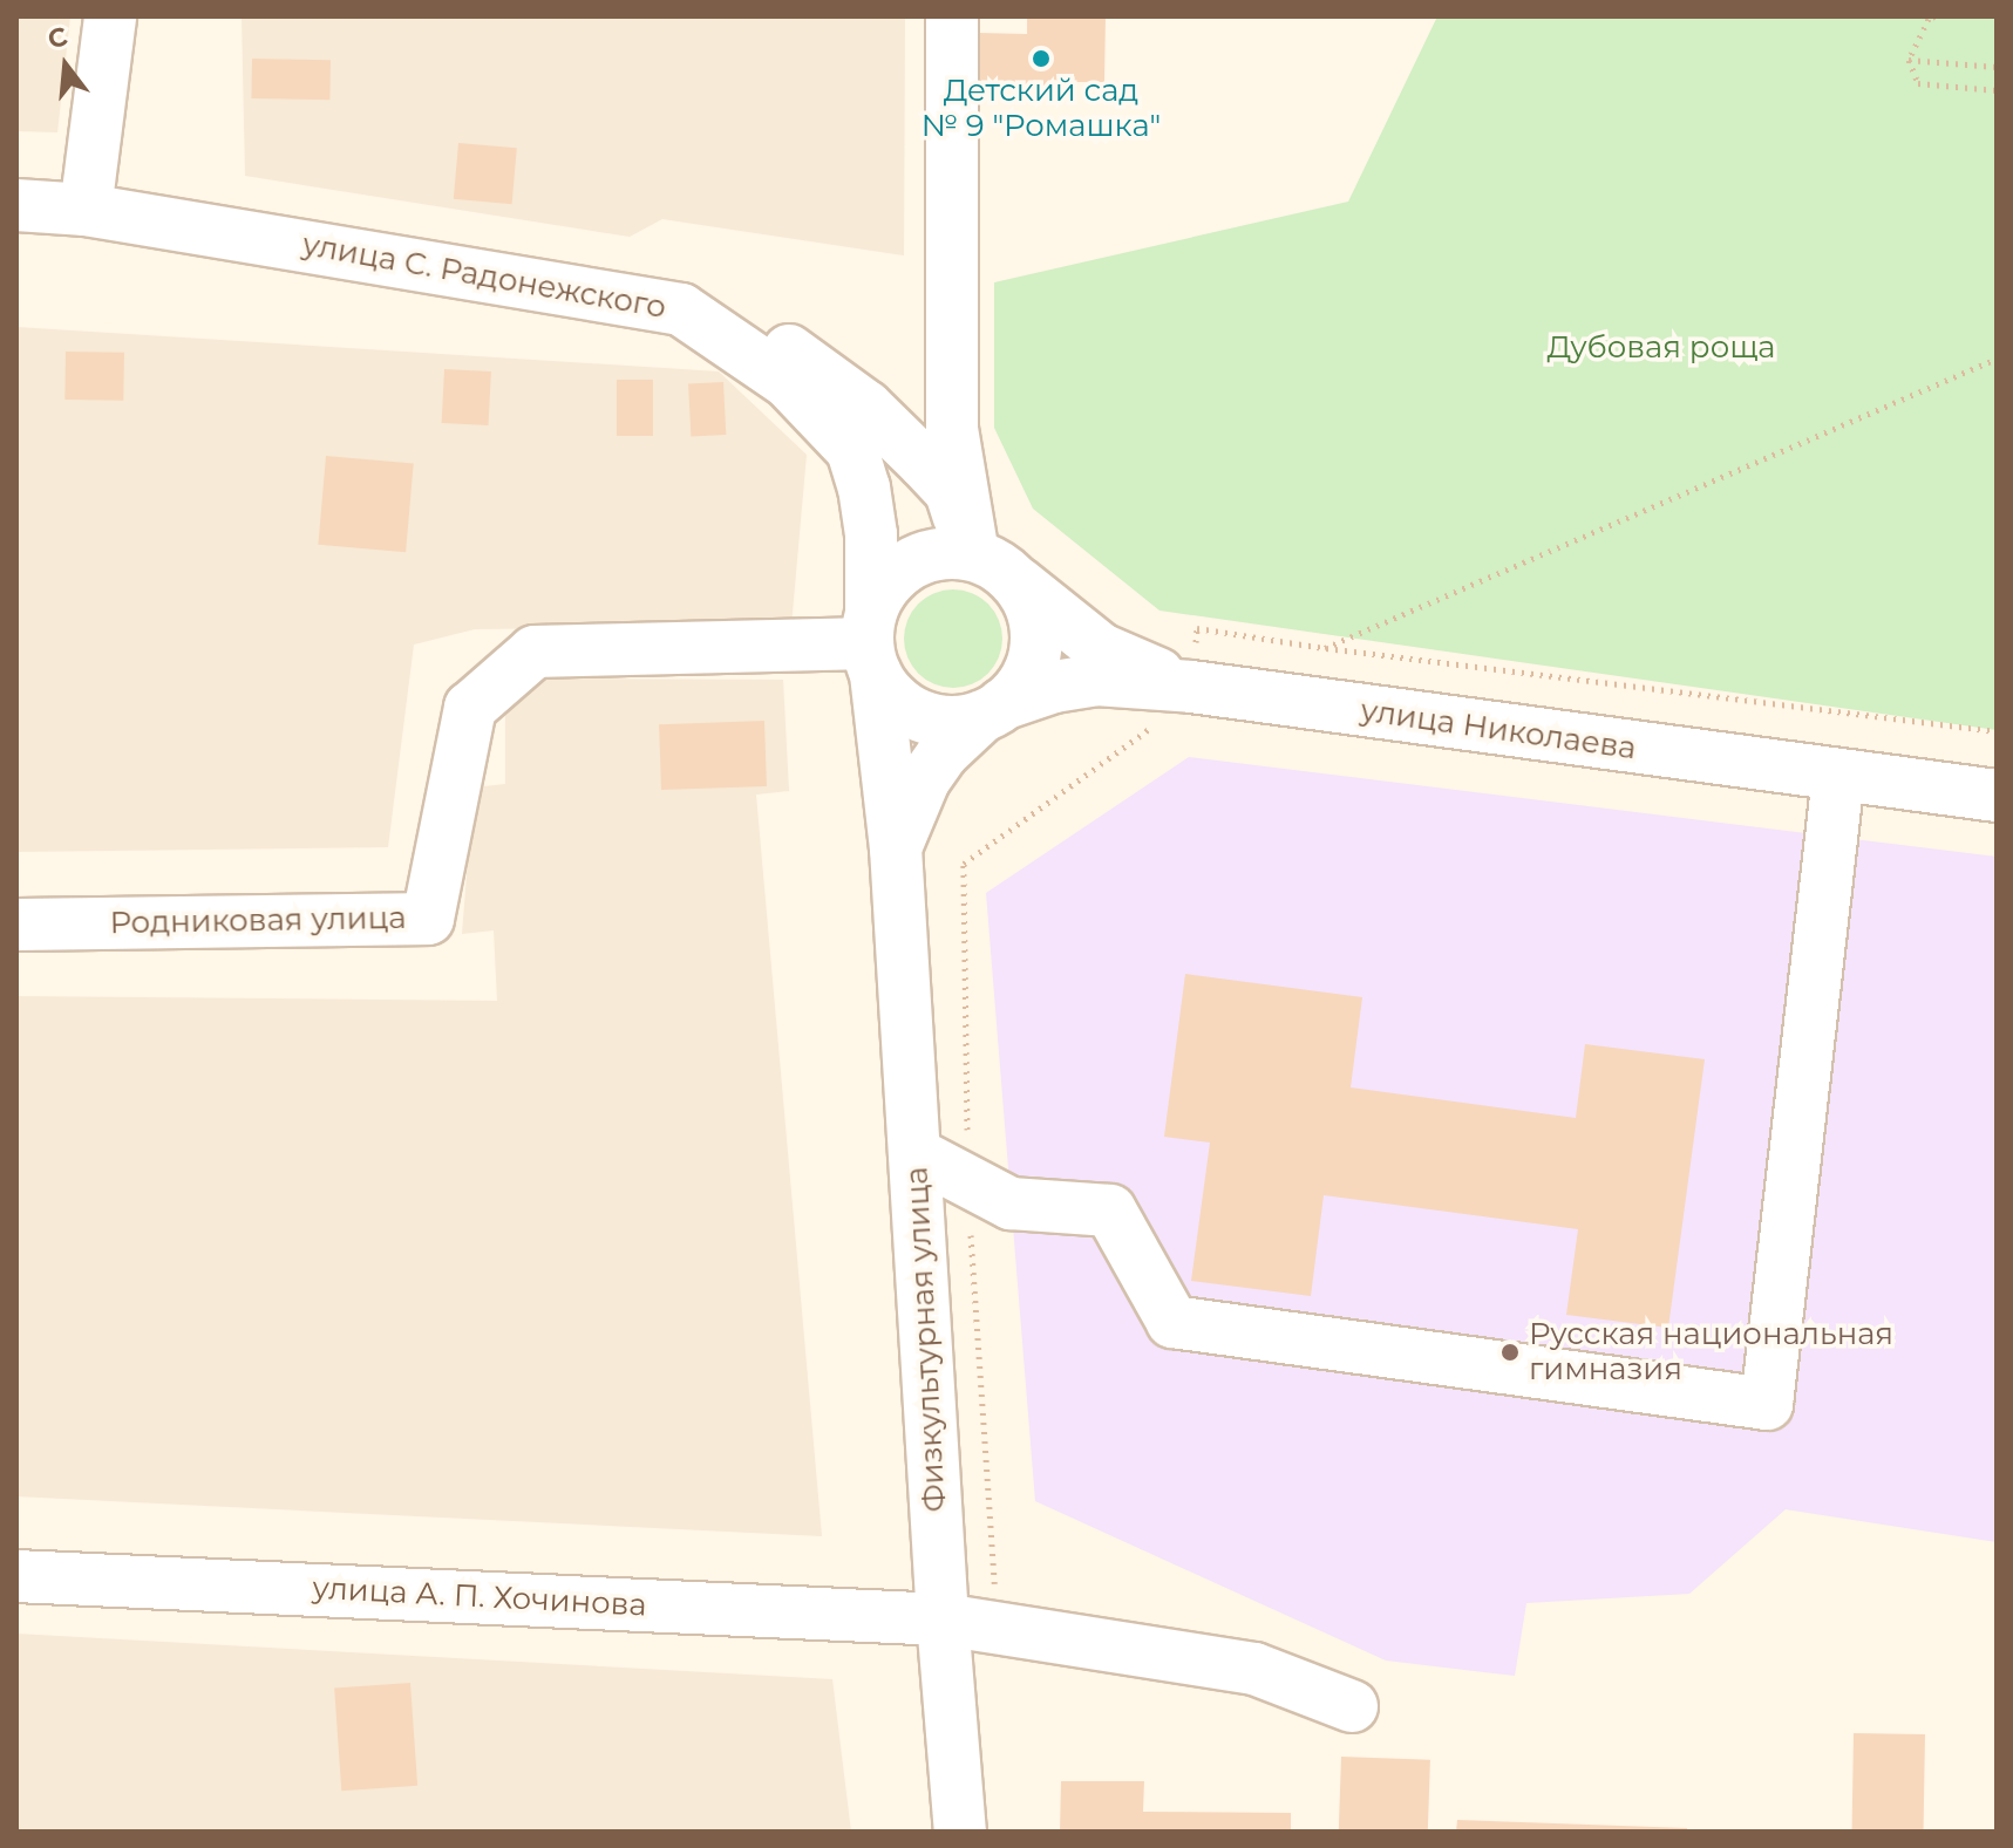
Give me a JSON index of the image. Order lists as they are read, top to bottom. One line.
{"streets":{"street":["улица С. Радонежского","улица Николаева","Родниковая улица","Физкультурная улица","улица А. П. Хочинова"]},"crossings":[["улица С. Радонежского","улица Николаева"],["улица С. Радонежского","Родниковая улица"],["улица С. Радонежского","Физкультурная улица"],["улица Николаева","Родниковая улица"],["улица Николаева","Физкультурная улица"],["Родниковая улица","Физкультурная улица"],["Физкультурная улица","улица А. П. Хочинова"]],"parks":["Дубовая роща"],"places":["Детский сад № 9 \"Ромашка\"","Русская национальная гимназия"],"north":"top"}
